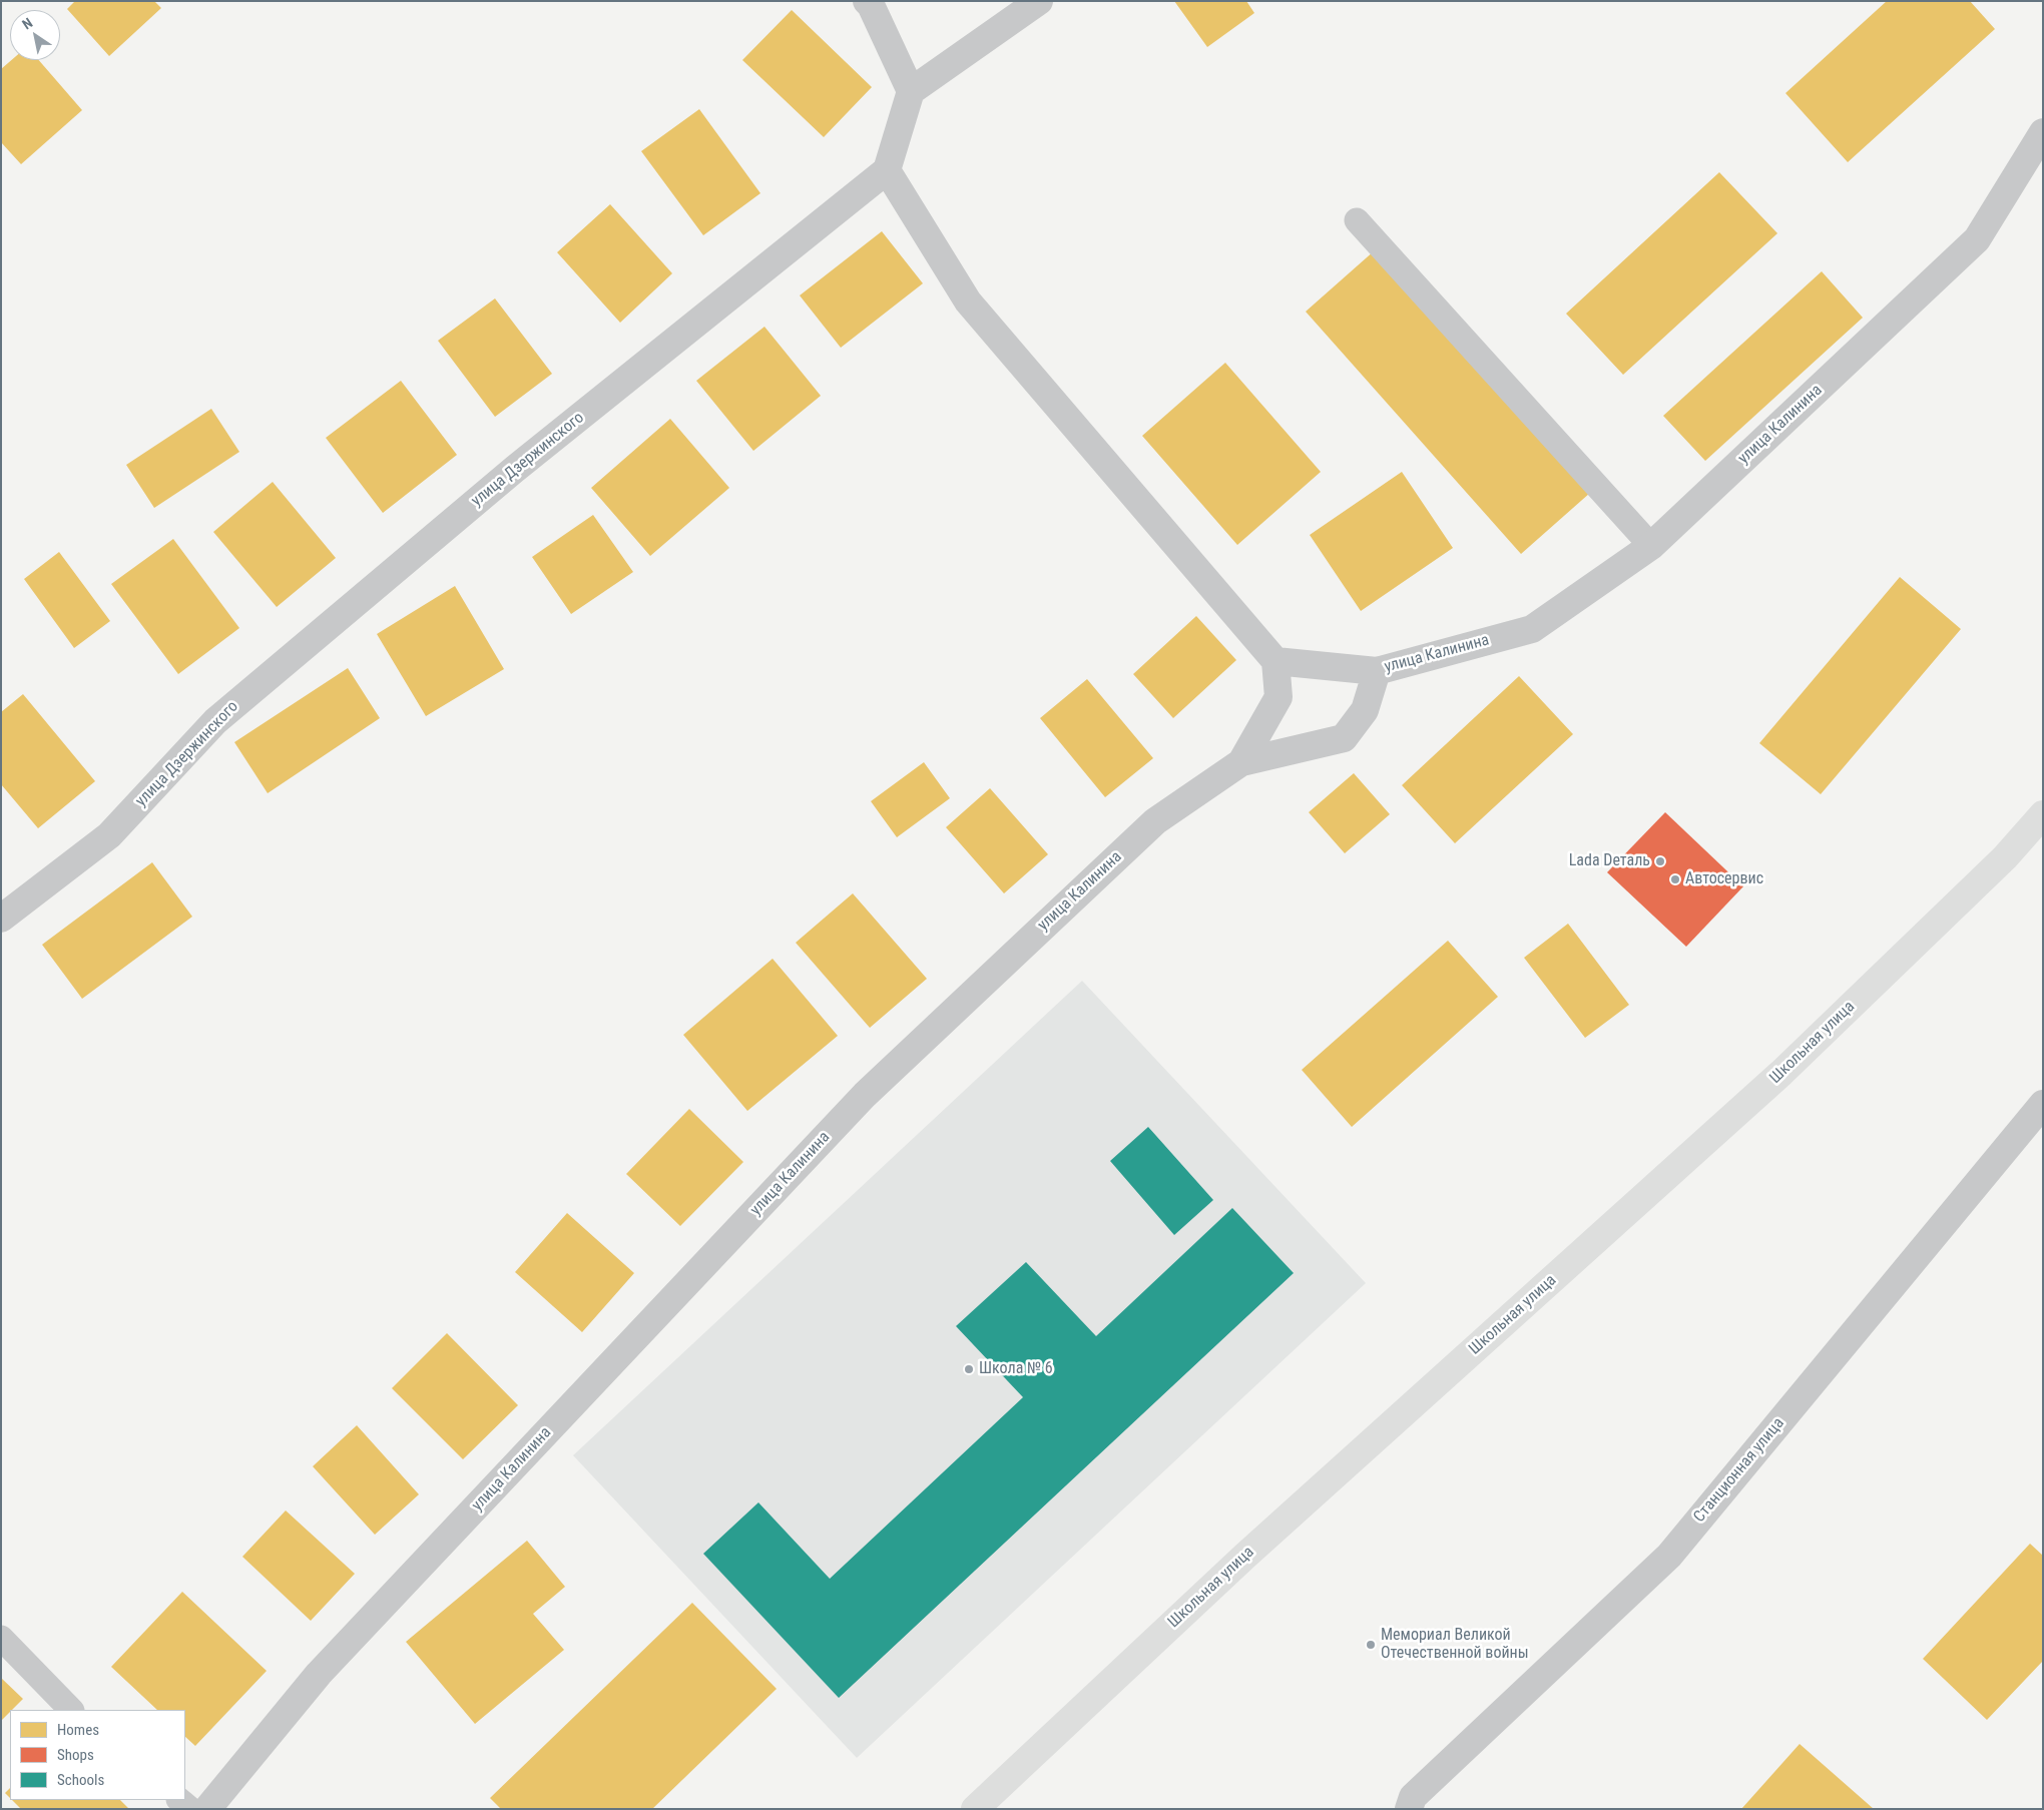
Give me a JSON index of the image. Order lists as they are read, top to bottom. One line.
{"streets":{"main road":["Школьная улица"],"street":["улица Калинина","улица Дзержинского","Станционная улица"]},"places":["Lada Dеталь","Автосервис","Школа № 6","Мемориал Великой Отечественной войны"],"legend":["Homes","Shops","Schools"],"north":"top left"}
